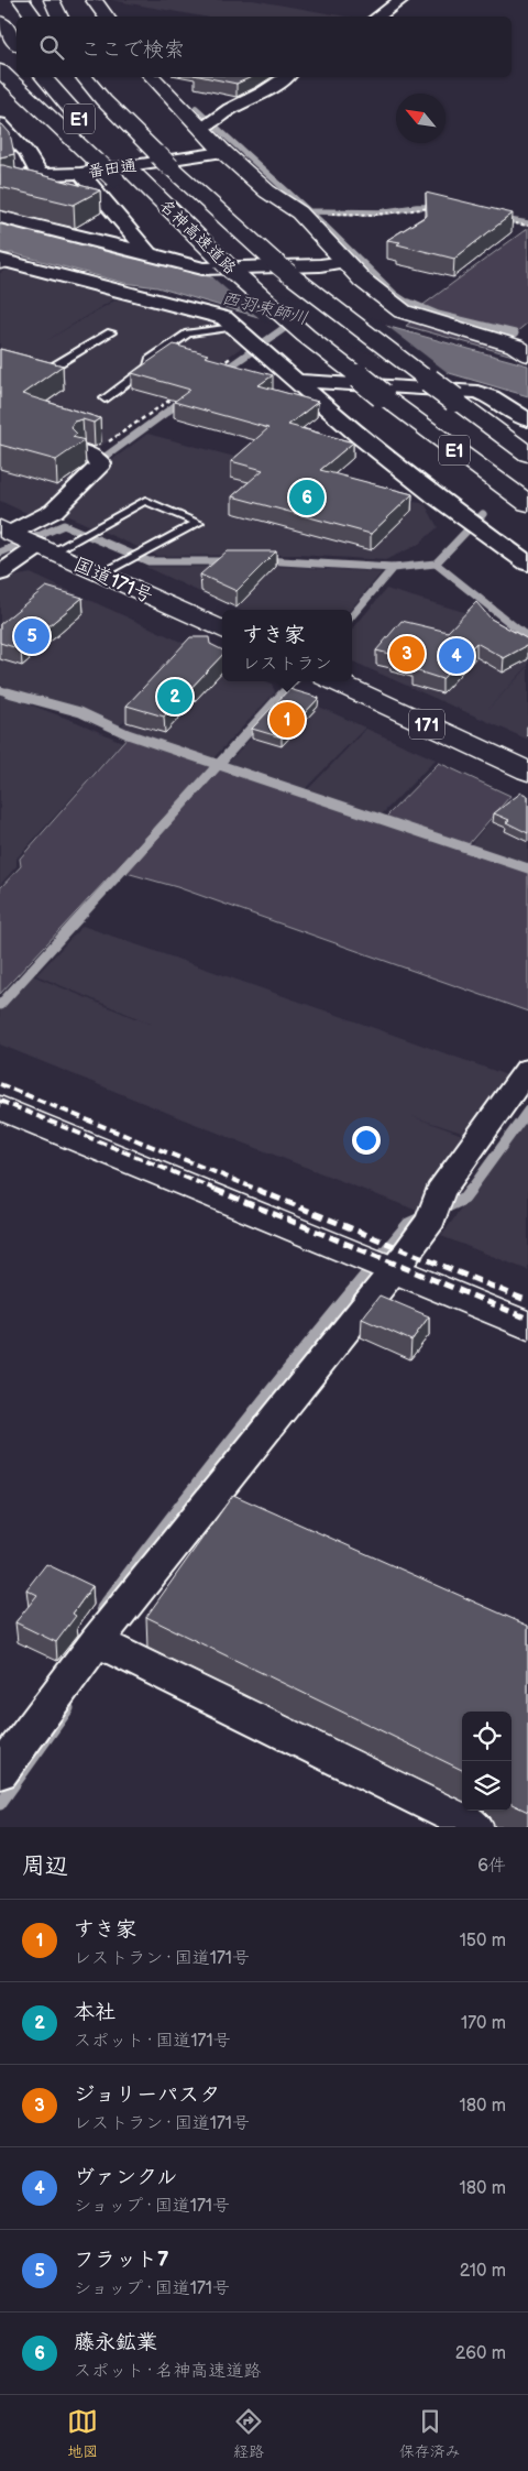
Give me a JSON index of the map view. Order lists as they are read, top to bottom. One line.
{"streets":{"main road":["E1","名神高速道路","国道171号","171"],"street":["番田通"]},"water":["西羽束師川"],"north":"top left","page":{"search":"ここで検索","pins":["6","5","3","4","2","1"],"popup":["すき家","レストラン"],"heading":["周辺","6件"],"list":[{"mark":"1","name":"すき家","note":"レストラン · 国道171号","value":"150 m"},{"mark":"2","name":"本社","note":"スポット · 国道171号","value":"170 m"},{"mark":"3","name":"ジョリーパスタ","note":"レストラン · 国道171号","value":"180 m"},{"mark":"4","name":"ヴァンクル","note":"ショップ · 国道171号","value":"180 m"},{"mark":"5","name":"フラット7","note":"ショップ · 国道171号","value":"210 m"},{"mark":"6","name":"藤永鉱業","note":"スポット · 名神高速道路","value":"260 m"}],"nav":["地図","経路","保存済み"]}}
